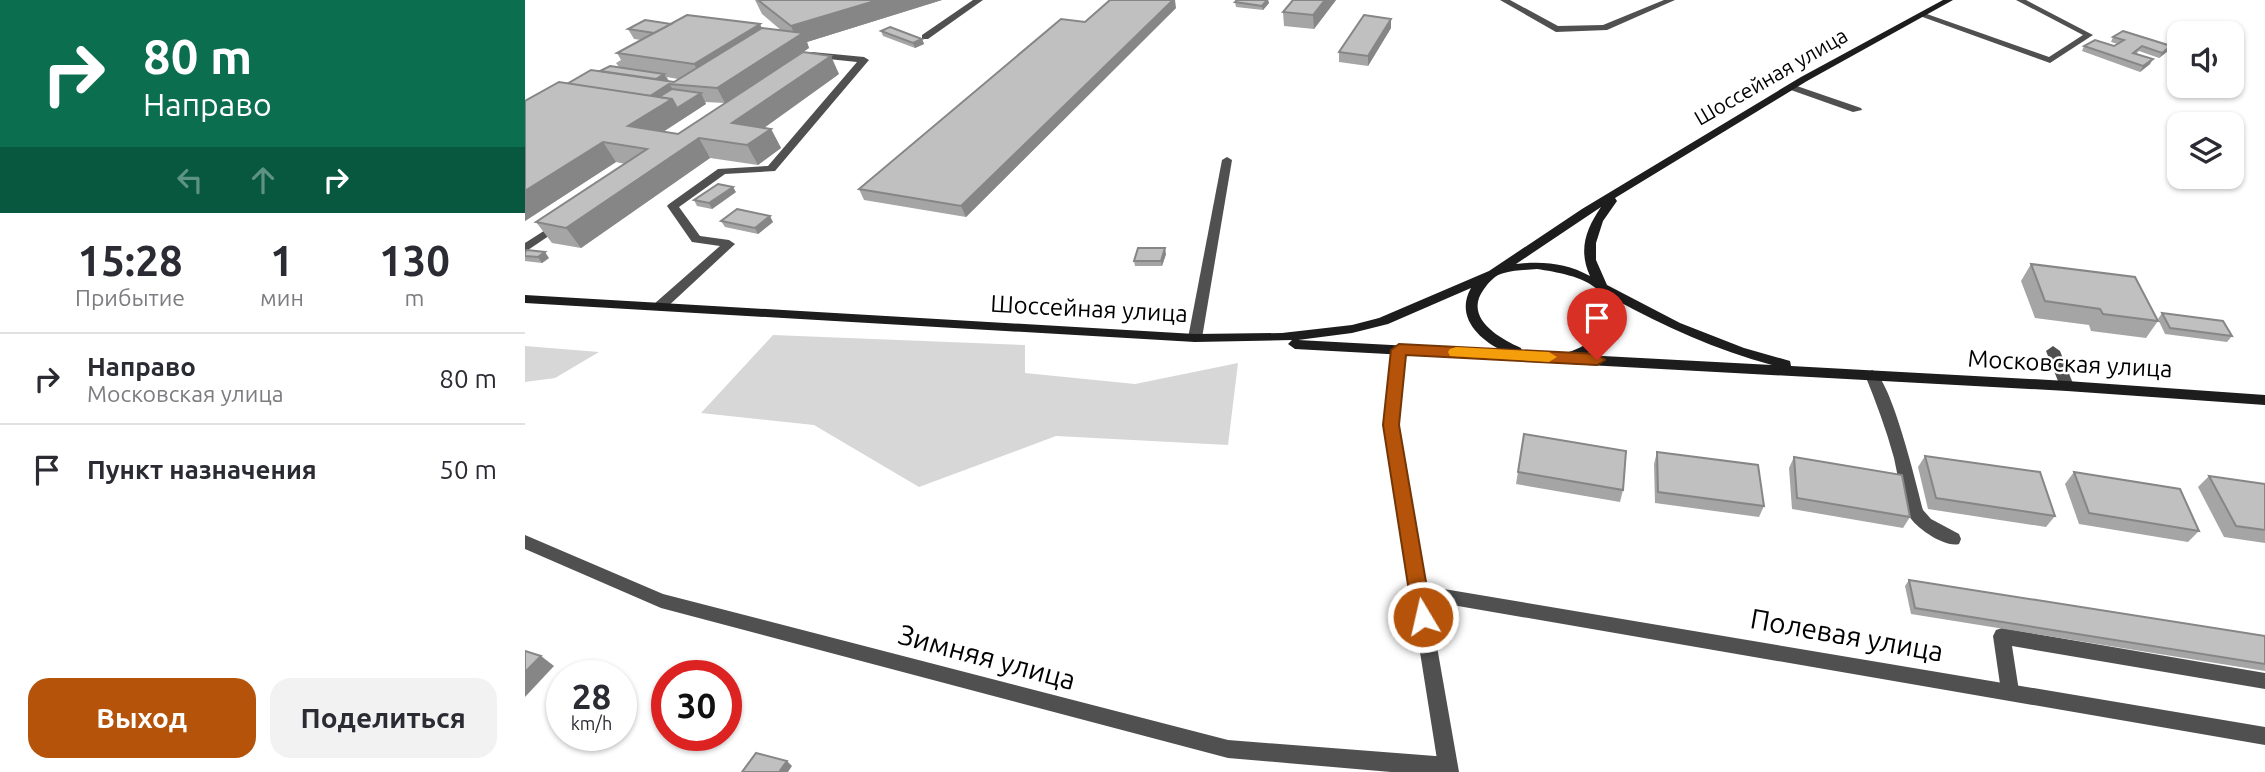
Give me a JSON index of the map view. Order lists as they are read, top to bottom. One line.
{"streets":{"main road":["Шоссейная улица","Московская улица"],"street":["Полевая улица","Зимняя улица"]},"crossings":[["Шоссейная улица","Московская улица"]],"page":{"turn":["80 m","Направо"],"eta":["15:28","Прибытие","1","мин","130","m"],"list":[{"name":"Направо","note":"Московская улица","value":"80 m"},{"name":"Пункт назначения","value":"50 m"}],"speed":"28 km/h","limit":"30","buttons":["Выход","Поделиться"]}}
